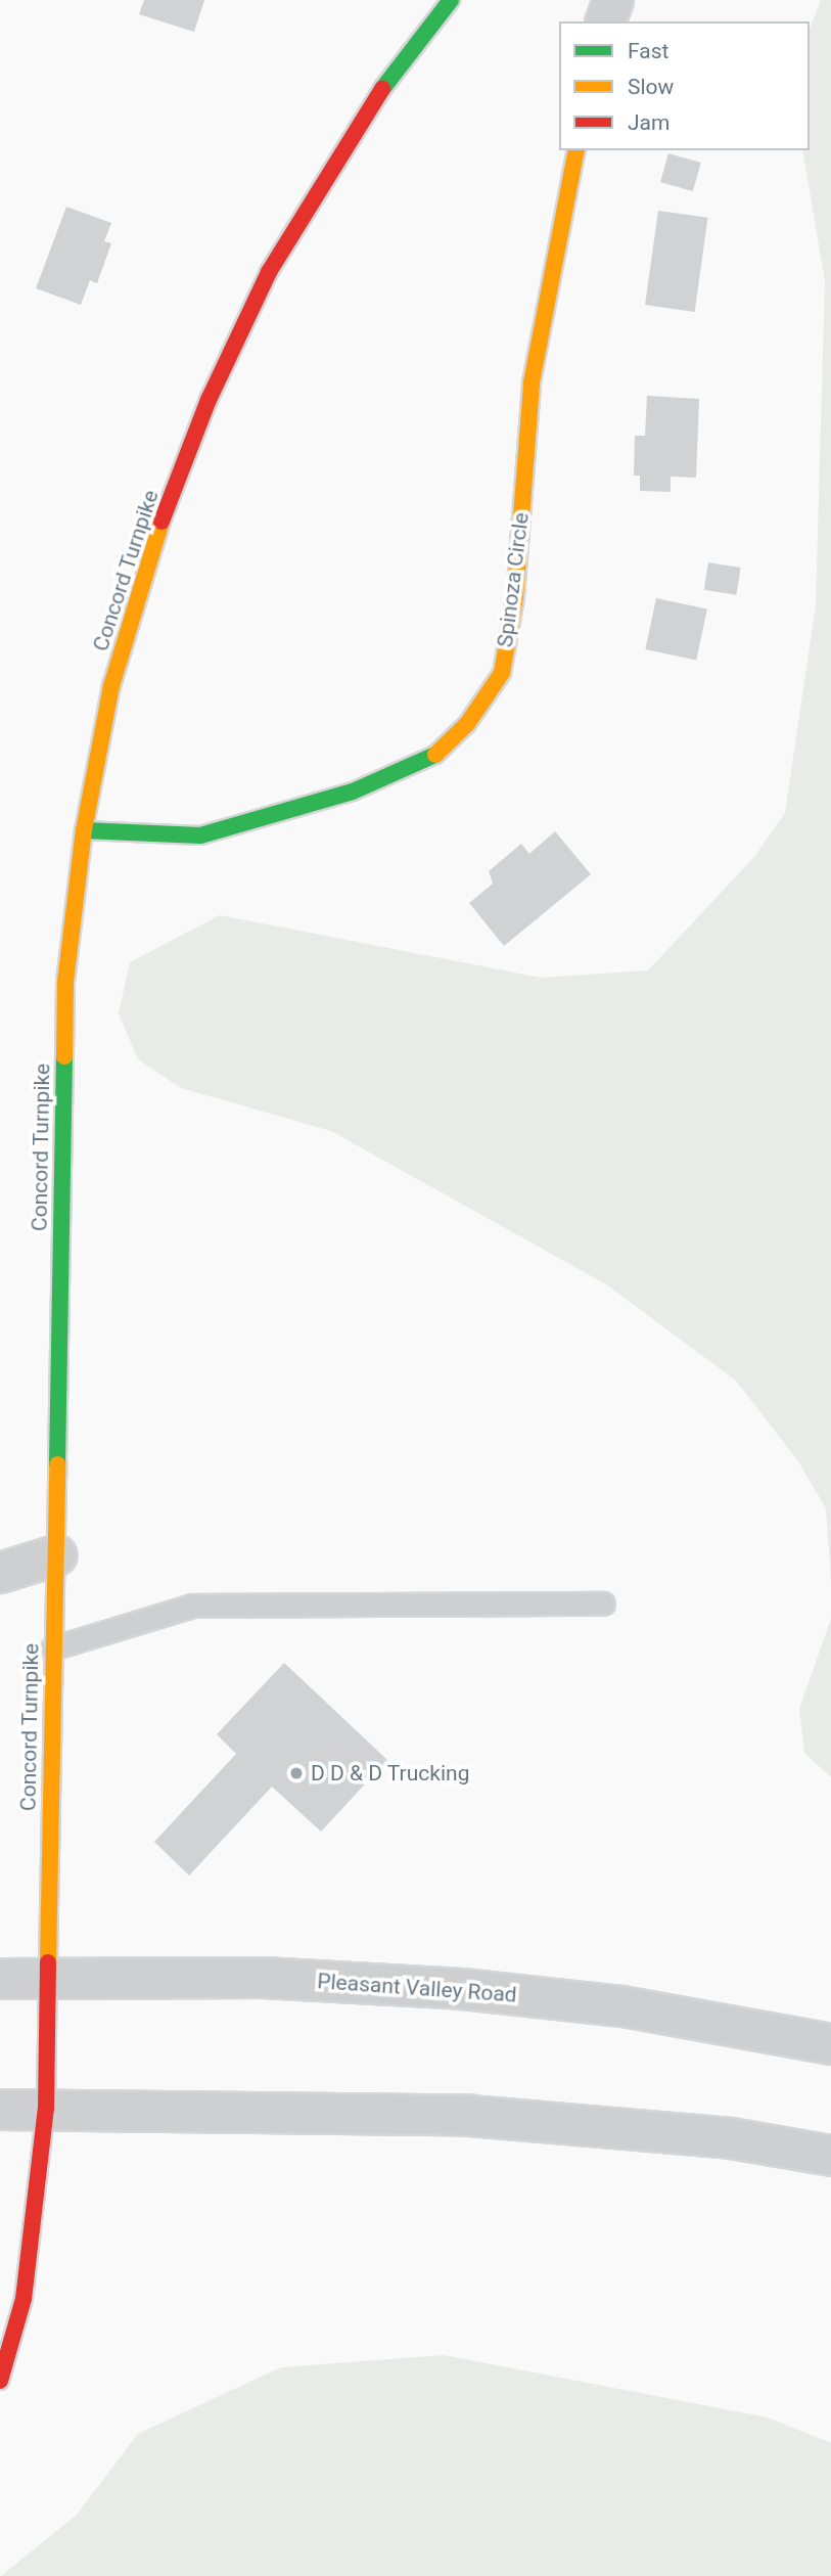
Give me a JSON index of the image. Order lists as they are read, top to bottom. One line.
{"streets":{"street":["Concord Turnpike","Spinoza Circle","Pleasant Valley Road"]},"crossings":[["Concord Turnpike","Spinoza Circle"],["Concord Turnpike","Pleasant Valley Road"]],"places":["D D & D Trucking"],"legend":["Fast","Slow","Jam"]}
